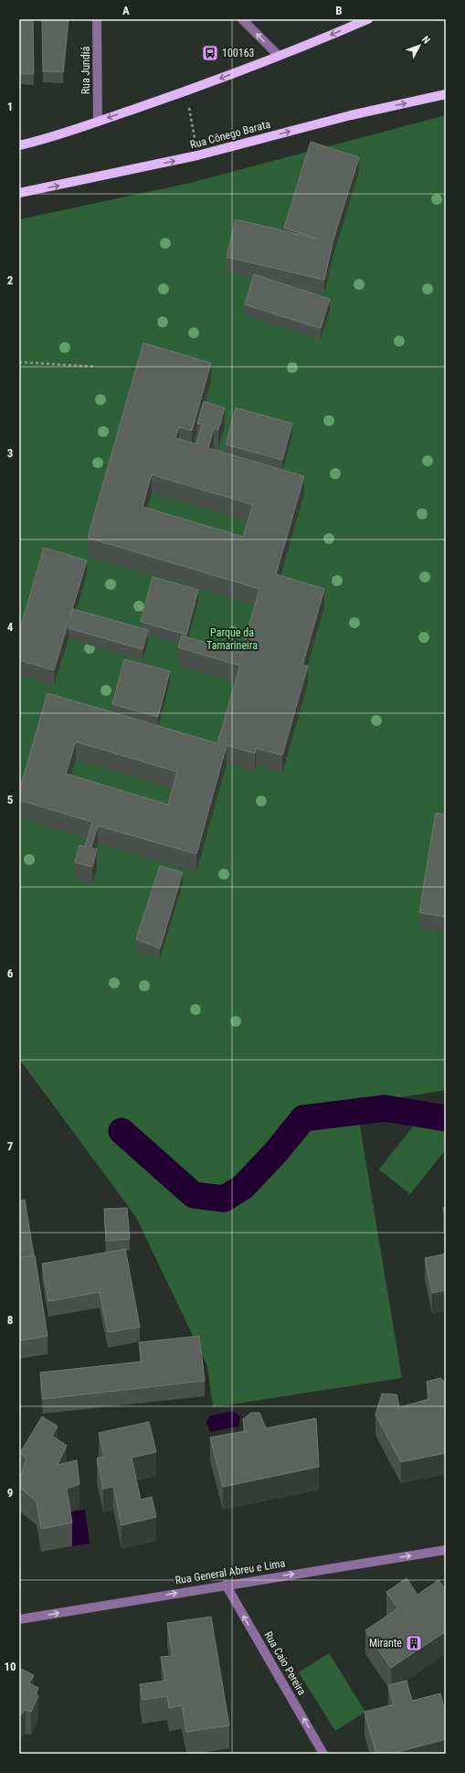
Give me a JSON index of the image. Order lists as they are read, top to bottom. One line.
{"streets":{"main road":["Rua Cônego Barata"],"street":["Rua Jundiá","Rua General Abreu e Lima","Rua Caio Pereira"]},"crossings":[["Rua General Abreu e Lima","Rua Caio Pereira"]],"one_way":["Rua General Abreu e Lima","Rua Caio Pereira"],"parks":["Parque da Tamarineira"],"places":{"bus stop":["100163"],"building":["Mirante"]},"north":"top right","grid":{"columns":["A","B"],"rows":["1","2","3","4","5","6","7","8","9","10"]}}
